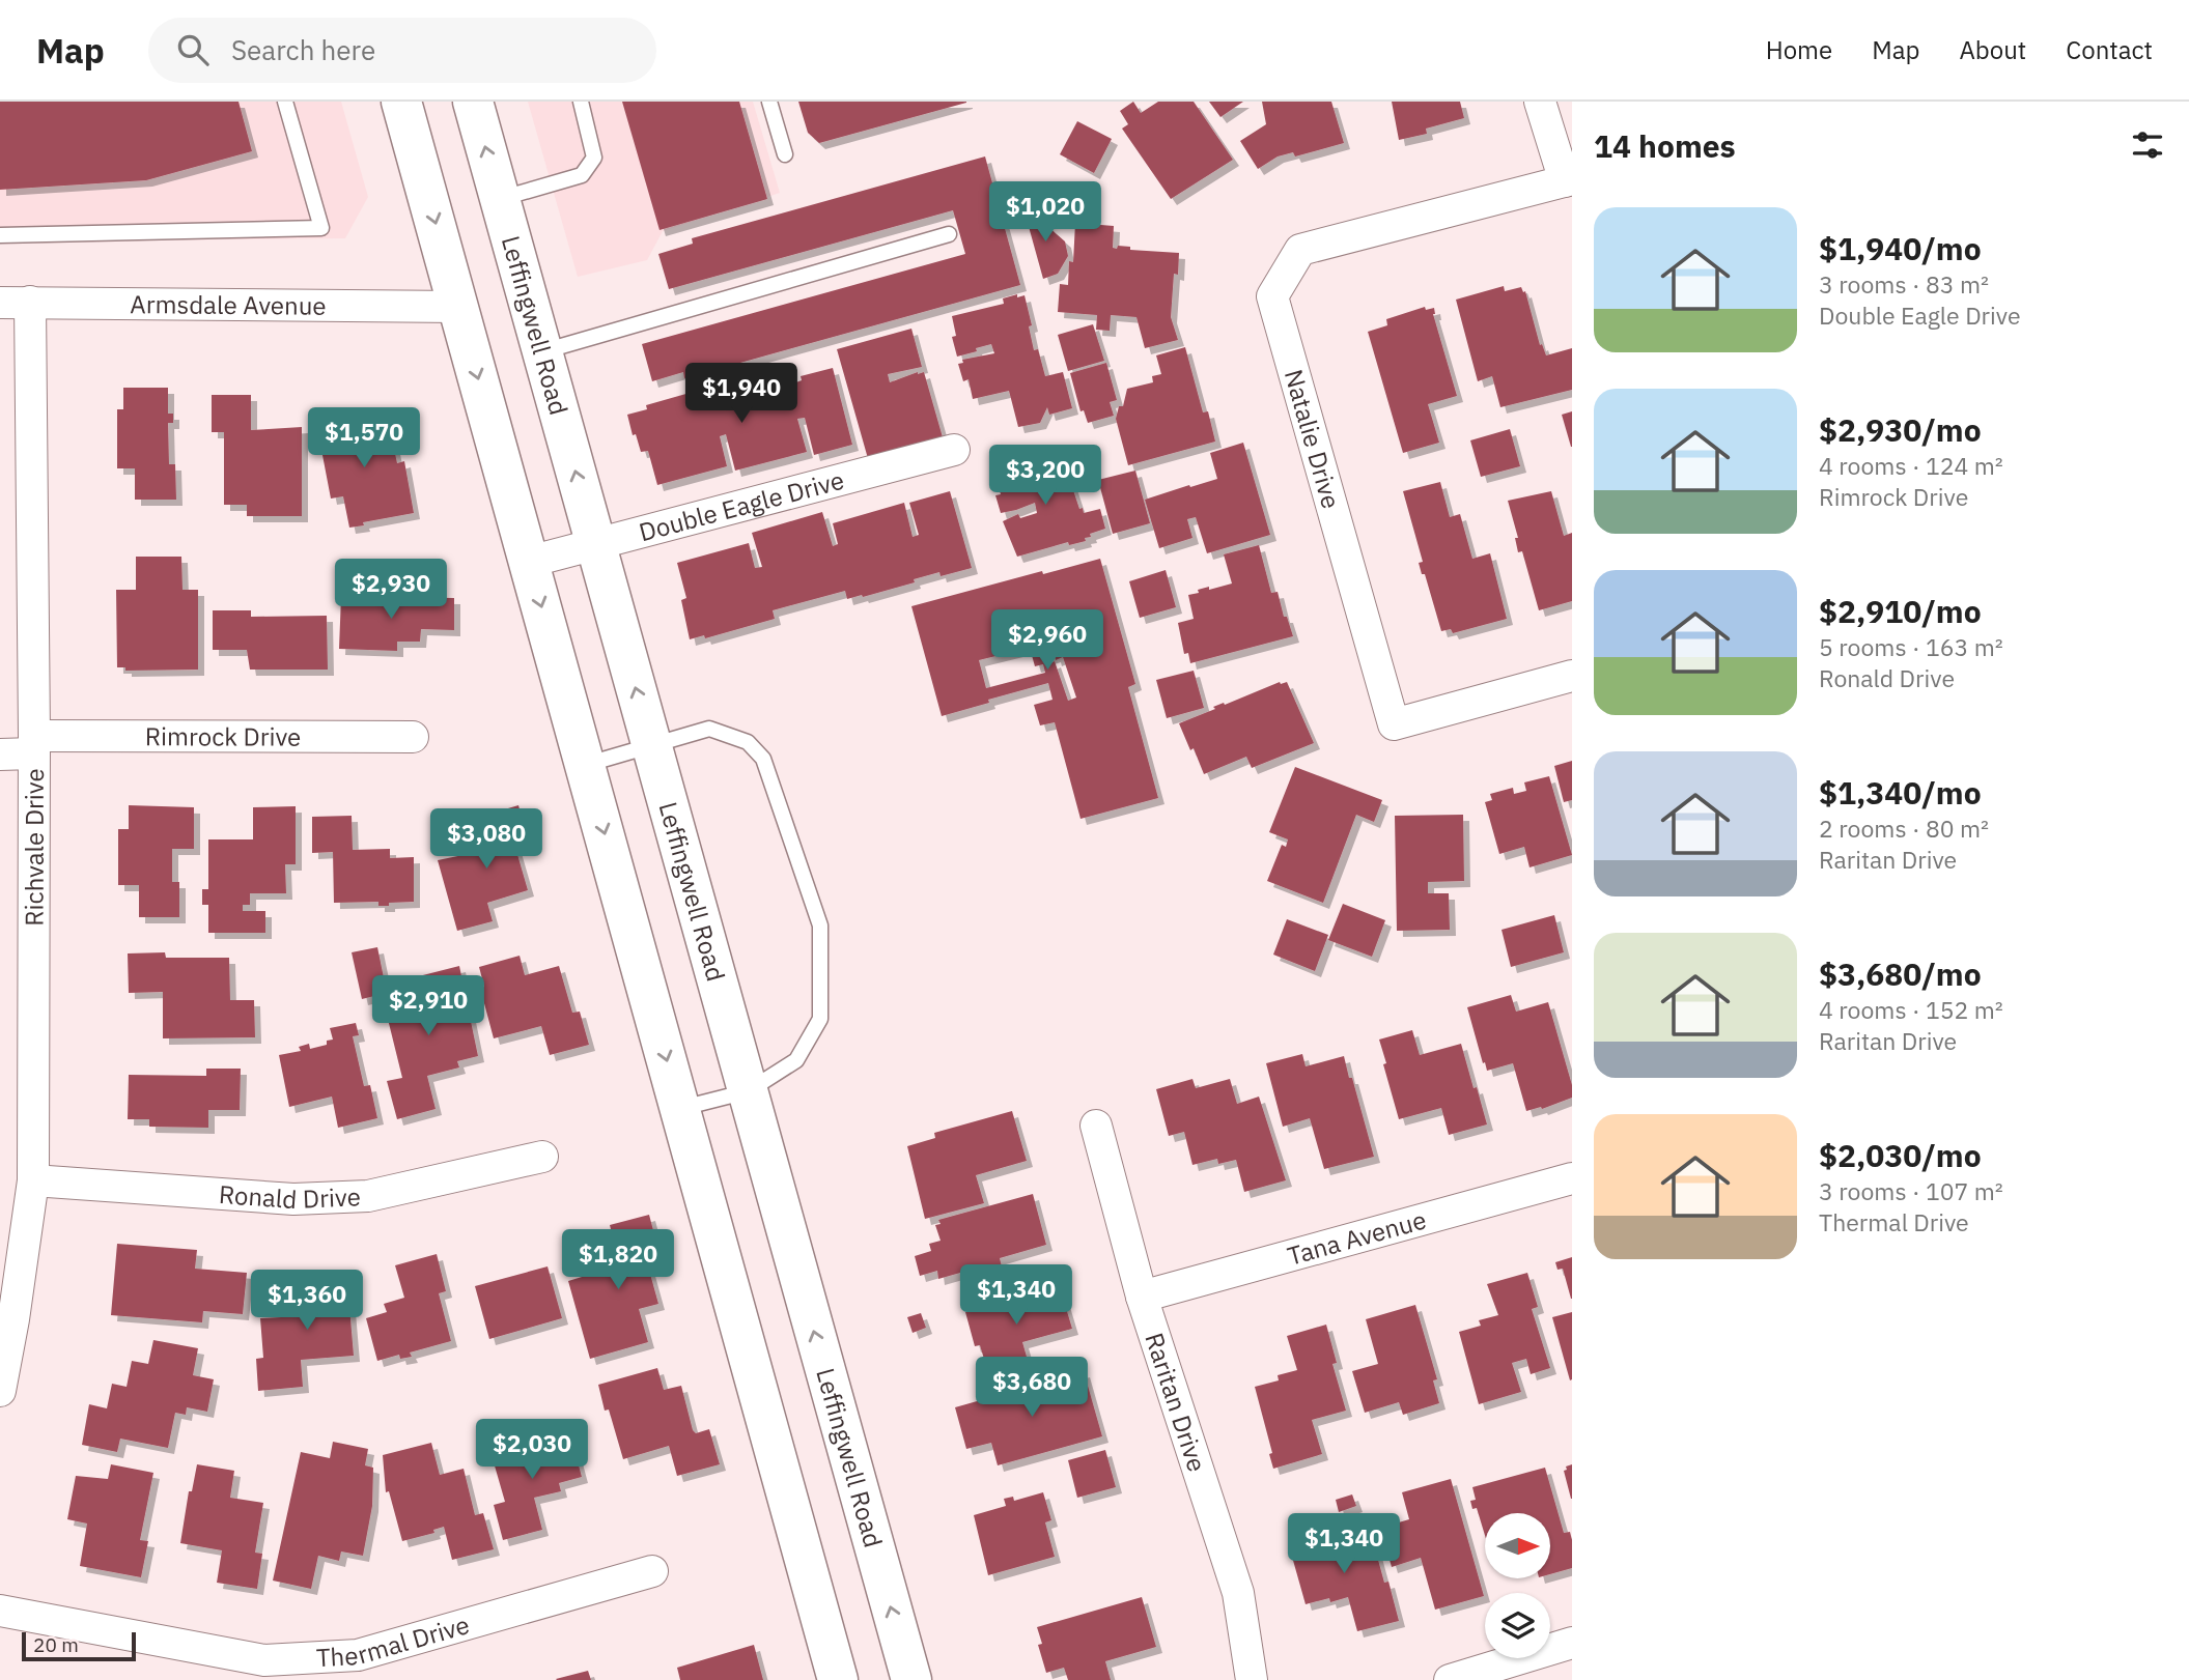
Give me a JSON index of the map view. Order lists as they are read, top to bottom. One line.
{"streets":{"main road":["Leffingwell Road"],"street":["Armsdale Avenue","Natalie Drive","Double Eagle Drive","Rimrock Drive","Richvale Drive","Ronald Drive","Tana Avenue","Raritan Drive","Thermal Drive"]},"crossings":[["Armsdale Avenue","Richvale Drive"],["Leffingwell Road","Double Eagle Drive"],["Rimrock Drive","Richvale Drive"],["Richvale Drive","Ronald Drive"],["Tana Avenue","Raritan Drive"]],"scale_bar":"20 m","north":"right","page":{"header":"Map","search":"Search here","nav":["Home","Map","About","Contact"],"heading":"14 homes","price":["$1,020","$1,940","$1,570","$3,200","$2,930","$2,960","$3,080","$2,910","$1,820","$1,340","$1,360","$3,680","$2,030","$1,340"],"list":[{"name":"$1,940/mo","note":"3 rooms · 83 m² · Double Eagle Drive"},{"name":"$2,930/mo","note":"4 rooms · 124 m² · Rimrock Drive"},{"name":"$2,910/mo","note":"5 rooms · 163 m² · Ronald Drive"},{"name":"$1,340/mo","note":"2 rooms · 80 m² · Raritan Drive"},{"name":"$3,680/mo","note":"4 rooms · 152 m² · Raritan Drive"},{"name":"$2,030/mo","note":"3 rooms · 107 m² · Thermal Drive"}],"scale":"20 m"}}
